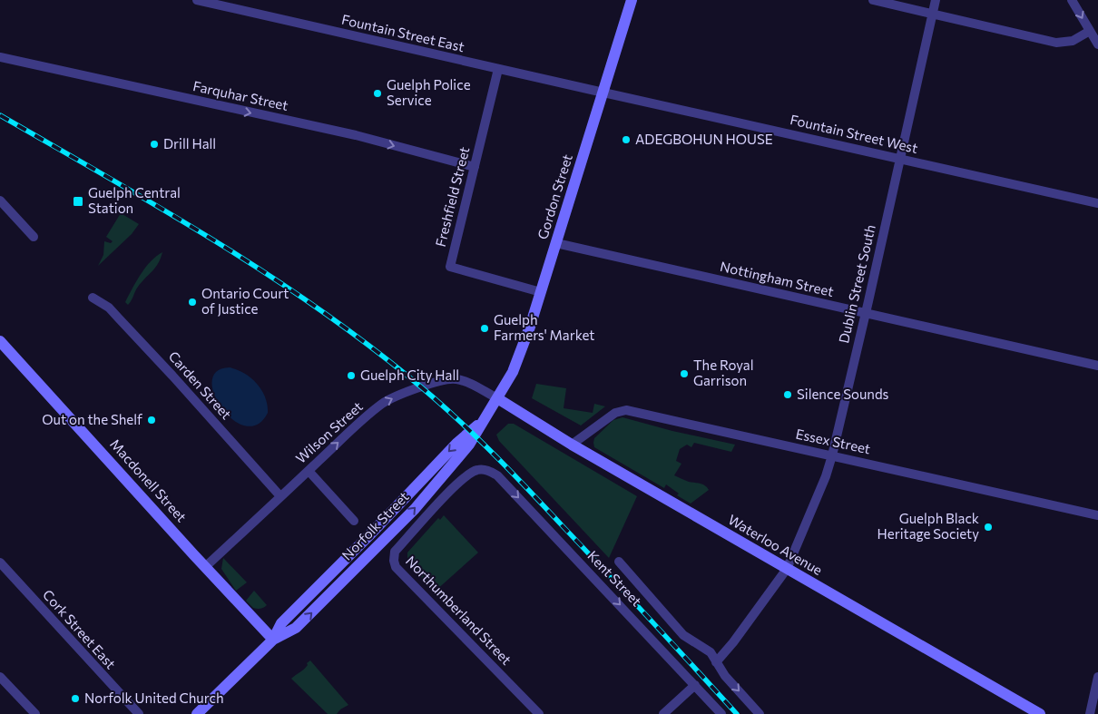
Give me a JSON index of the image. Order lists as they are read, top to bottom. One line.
{"streets":{"street":["Fountain Street East","Farquhar Street","Fountain Street West","Freshfield Street","Gordon Street","Nottingham Street","Dublin Street South","Carden Street","Wilson Street","Essex Street","Macdonell Street","Norfolk Street","Waterloo Avenue","Kent Street","Northumberland Street","Cork Street East"]},"crossings":[["Fountain Street East","Fountain Street West"],["Fountain Street East","Freshfield Street"],["Fountain Street East","Gordon Street"],["Farquhar Street","Freshfield Street"],["Fountain Street West","Gordon Street"],["Fountain Street West","Dublin Street South"],["Freshfield Street","Gordon Street"],["Gordon Street","Nottingham Street"],["Gordon Street","Wilson Street"],["Gordon Street","Norfolk Street"],["Gordon Street","Waterloo Avenue"],["Nottingham Street","Dublin Street South"],["Dublin Street South","Essex Street"],["Dublin Street South","Waterloo Avenue"],["Dublin Street South","Kent Street"],["Carden Street","Wilson Street"],["Wilson Street","Macdonell Street"],["Wilson Street","Norfolk Street"],["Wilson Street","Waterloo Avenue"],["Essex Street","Waterloo Avenue"],["Macdonell Street","Norfolk Street"],["Norfolk Street","Waterloo Avenue"],["Kent Street","Northumberland Street"]],"one_way":["Farquhar Street","Wilson Street"],"places":{"other":["Guelph Police Service","ADEGBOHUN HOUSE","Drill Hall","Ontario Court of Justice","Guelph Farmers' Market","The Royal Garrison","Guelph City Hall","Silence Sounds","Out on the Shelf","Guelph Black Heritage Society","Norfolk United Church"],"transit":["Guelph Central Station"]}}
